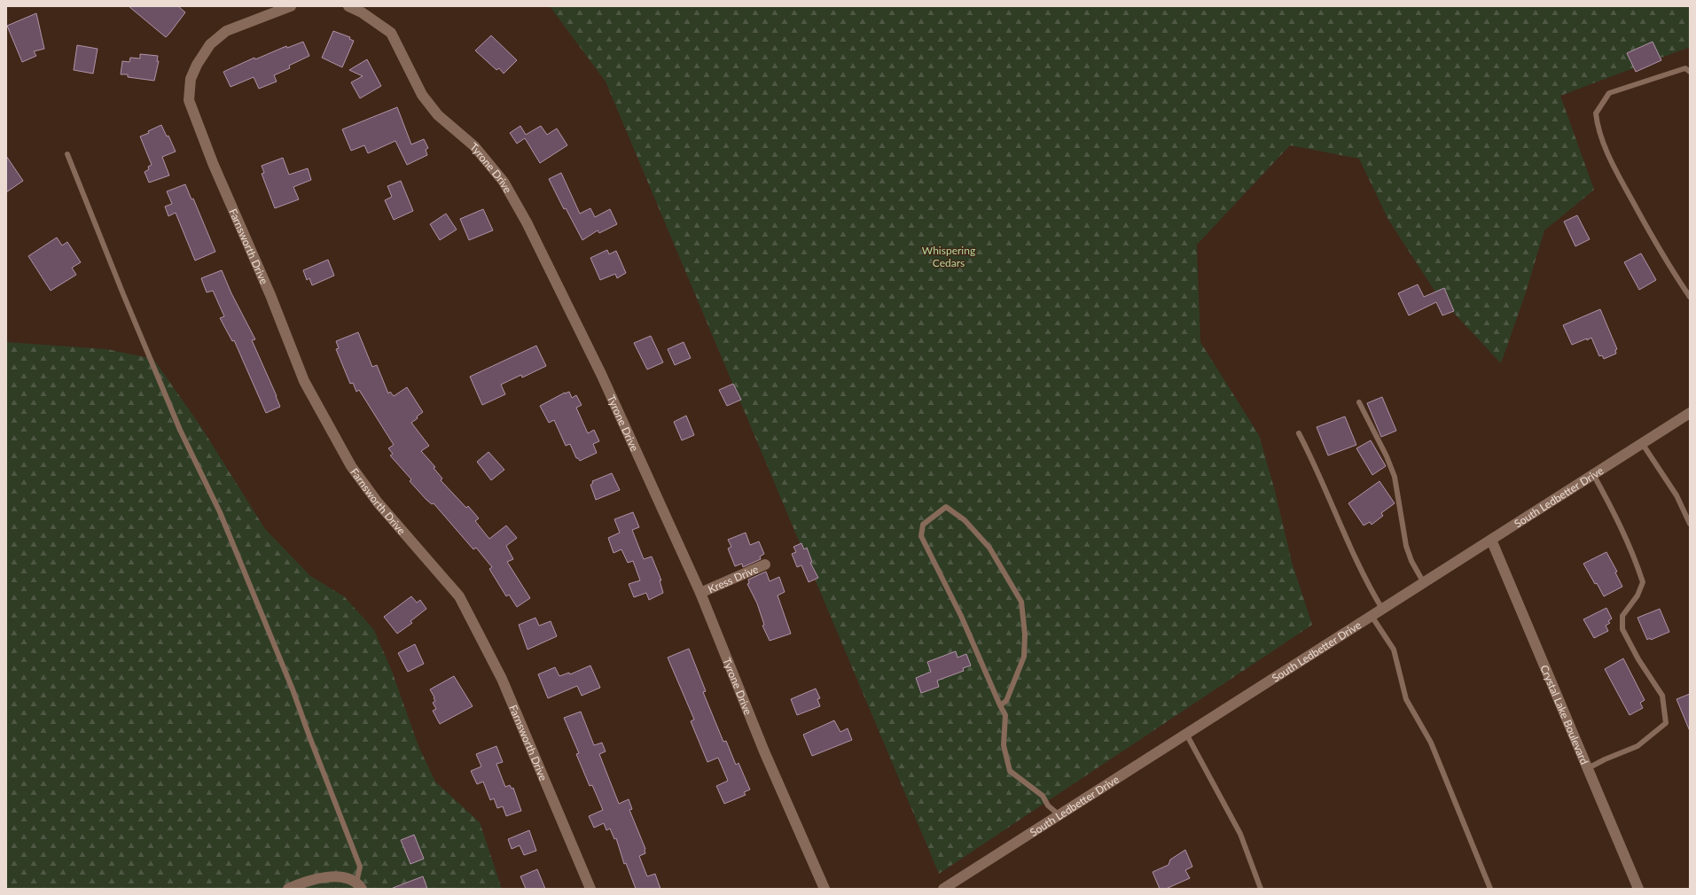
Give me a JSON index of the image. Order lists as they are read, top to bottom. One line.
{"streets":{"street":["Tyrone Drive","Farnsworth Drive","South Ledbetter Drive","Kress Drive","Crystal Lake Boulevard"]},"crossings":[["Tyrone Drive","Kress Drive"],["South Ledbetter Drive","Crystal Lake Boulevard"]],"parks":["Whispering Cedars"]}
